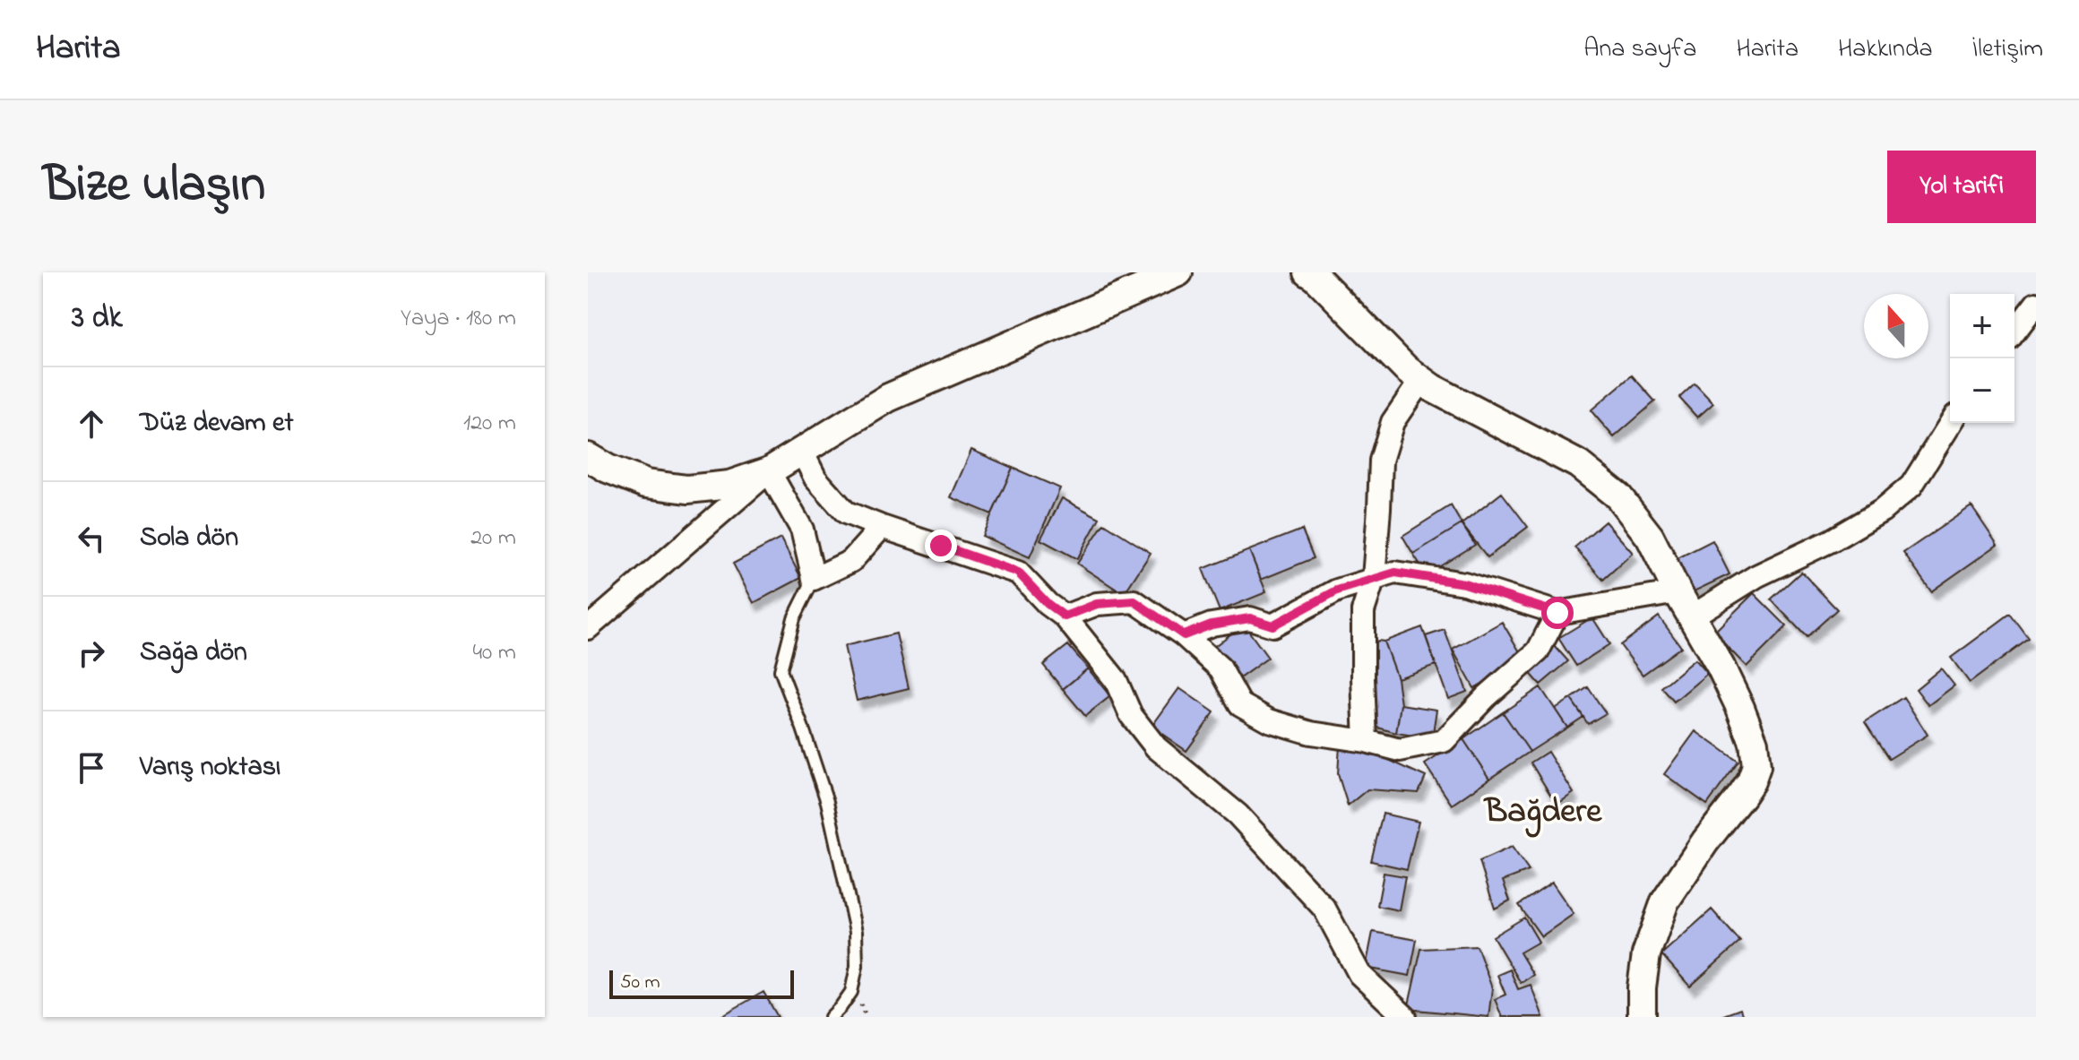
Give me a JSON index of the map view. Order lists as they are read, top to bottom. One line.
{"districts":["Bağdere"],"scale_bar":"50 m","north":"top","page":{"header":"Harita","nav":["Ana sayfa","Harita","Hakkında","İletişim"],"title":"Bize ulaşın","buttons":"Yol tarifi","heading":["3 dk","Yaya · 180 m"],"map_buttons":["+","−"],"list":[["Düz devam et","120 m"],["Sola dön","20 m"],["Sağa dön","40 m"],"Varış noktası"],"scale":"50 m"}}
